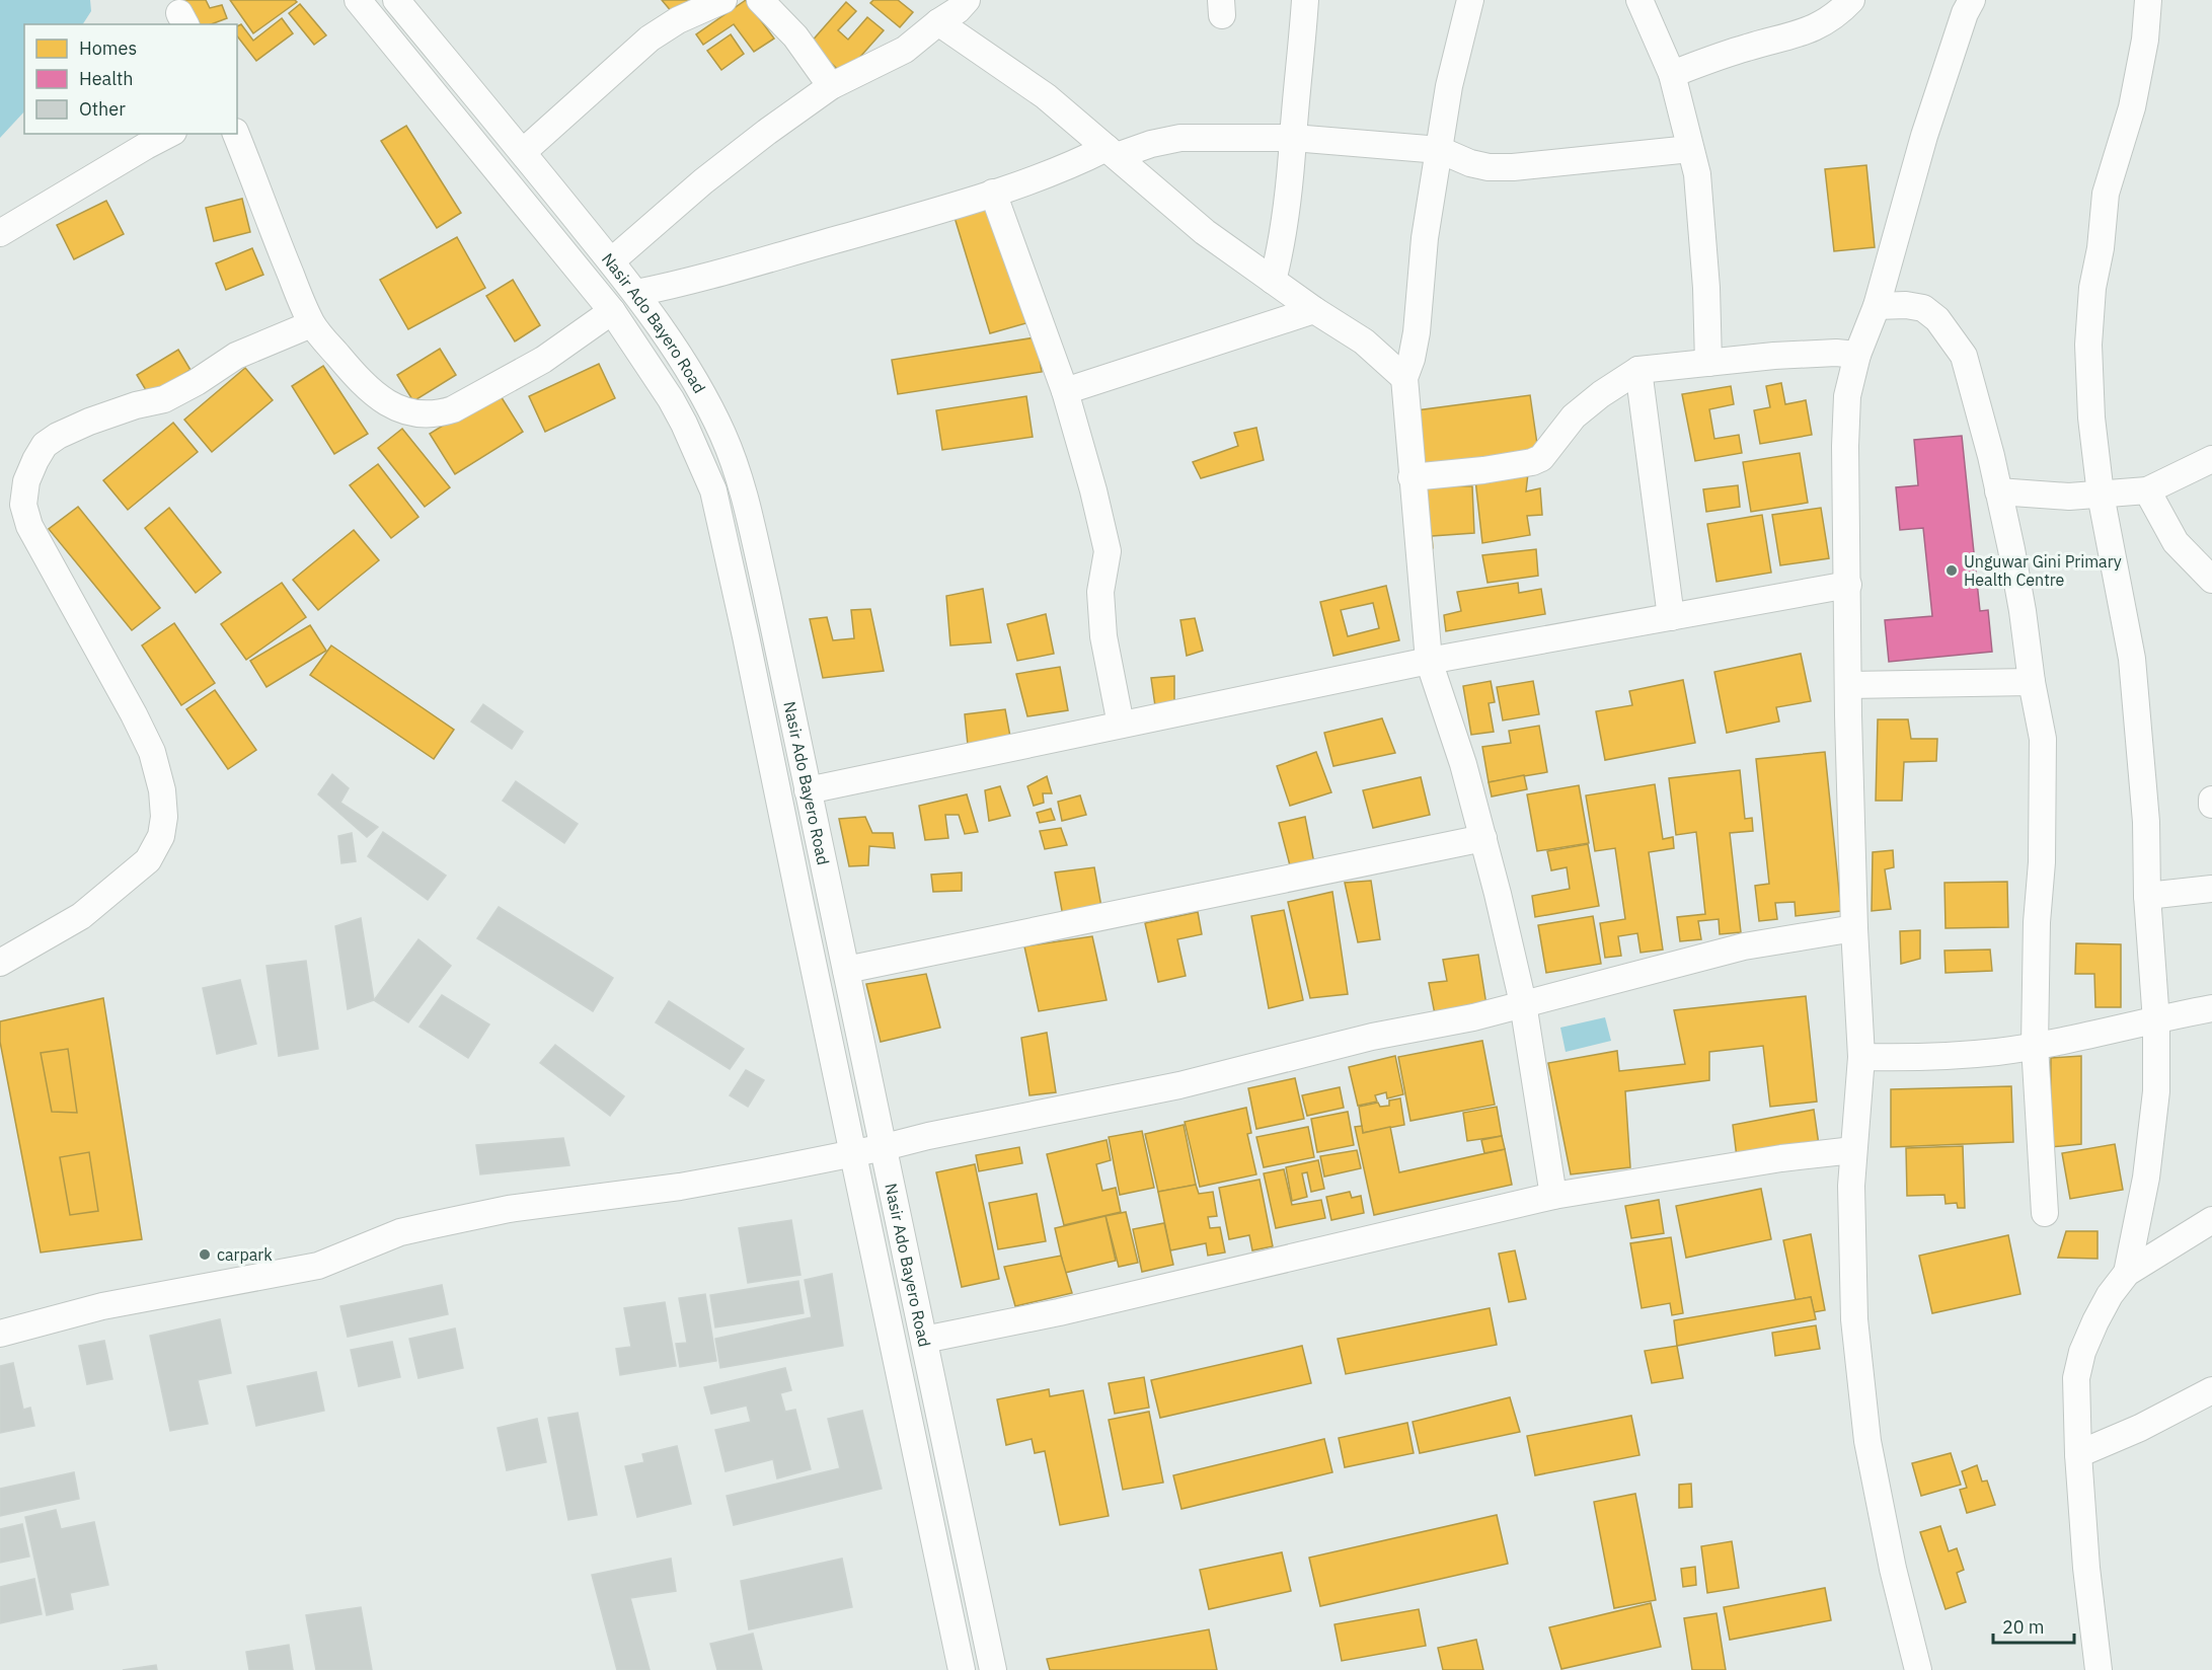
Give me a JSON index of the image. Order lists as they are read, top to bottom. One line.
{"streets":{"street":["Nasir Ado Bayero Road"]},"places":["Unguwar Gini Primary Health Centre","carpark"],"legend":["Homes","Health","Other"],"scale_bar":"20 m"}
